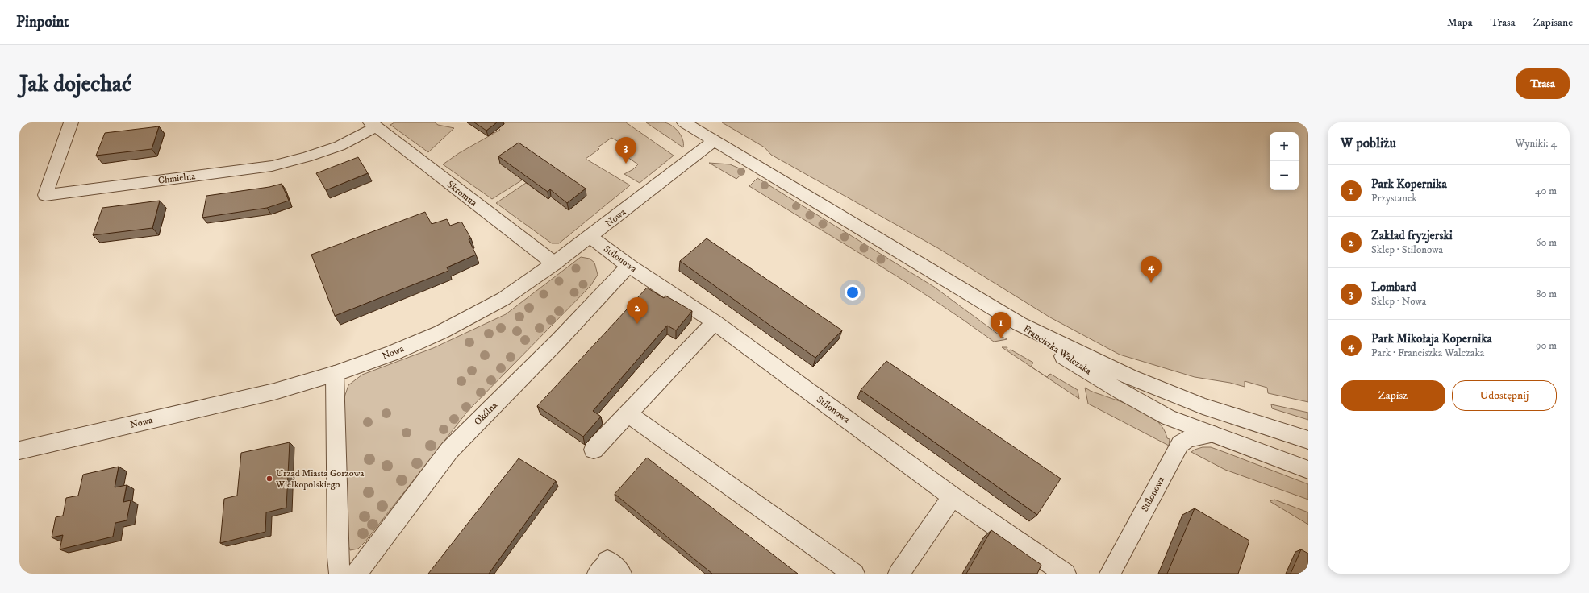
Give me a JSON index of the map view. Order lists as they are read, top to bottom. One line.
{"streets":{"street":["Chmielna","Skromna","Nowa","Stilonowa","Franciszka Walczaka","Okólna"]},"crossings":[["Chmielna","Skromna"],["Skromna","Nowa"],["Nowa","Stilonowa"],["Stilonowa","Franciszka Walczaka"],["Stilonowa","Okólna"]],"places":["Urząd Miasta Gorzowa Wielkopolskiego"],"page":{"header":"Pinpoint","nav":["Mapa","Trasa","Zapisane"],"buttons":["Trasa",["Zapisz","Udostępnij"]],"title":"Jak dojechać","heading":["W pobliżu","Wyniki: 4"],"map_buttons":["+","−"],"pins":["3","4","2","1"],"list":[{"mark":"1","name":"Park Kopernika","note":"Przystanek","value":"40 m"},{"mark":"2","name":"Zakład fryzjerski","note":"Sklep · Stilonowa","value":"60 m"},{"mark":"3","name":"Lombard","note":"Sklep · Nowa","value":"80 m"},{"mark":"4","name":"Park Mikołaja Kopernika","note":"Park · Franciszka Walczaka","value":"90 m"}]}}
